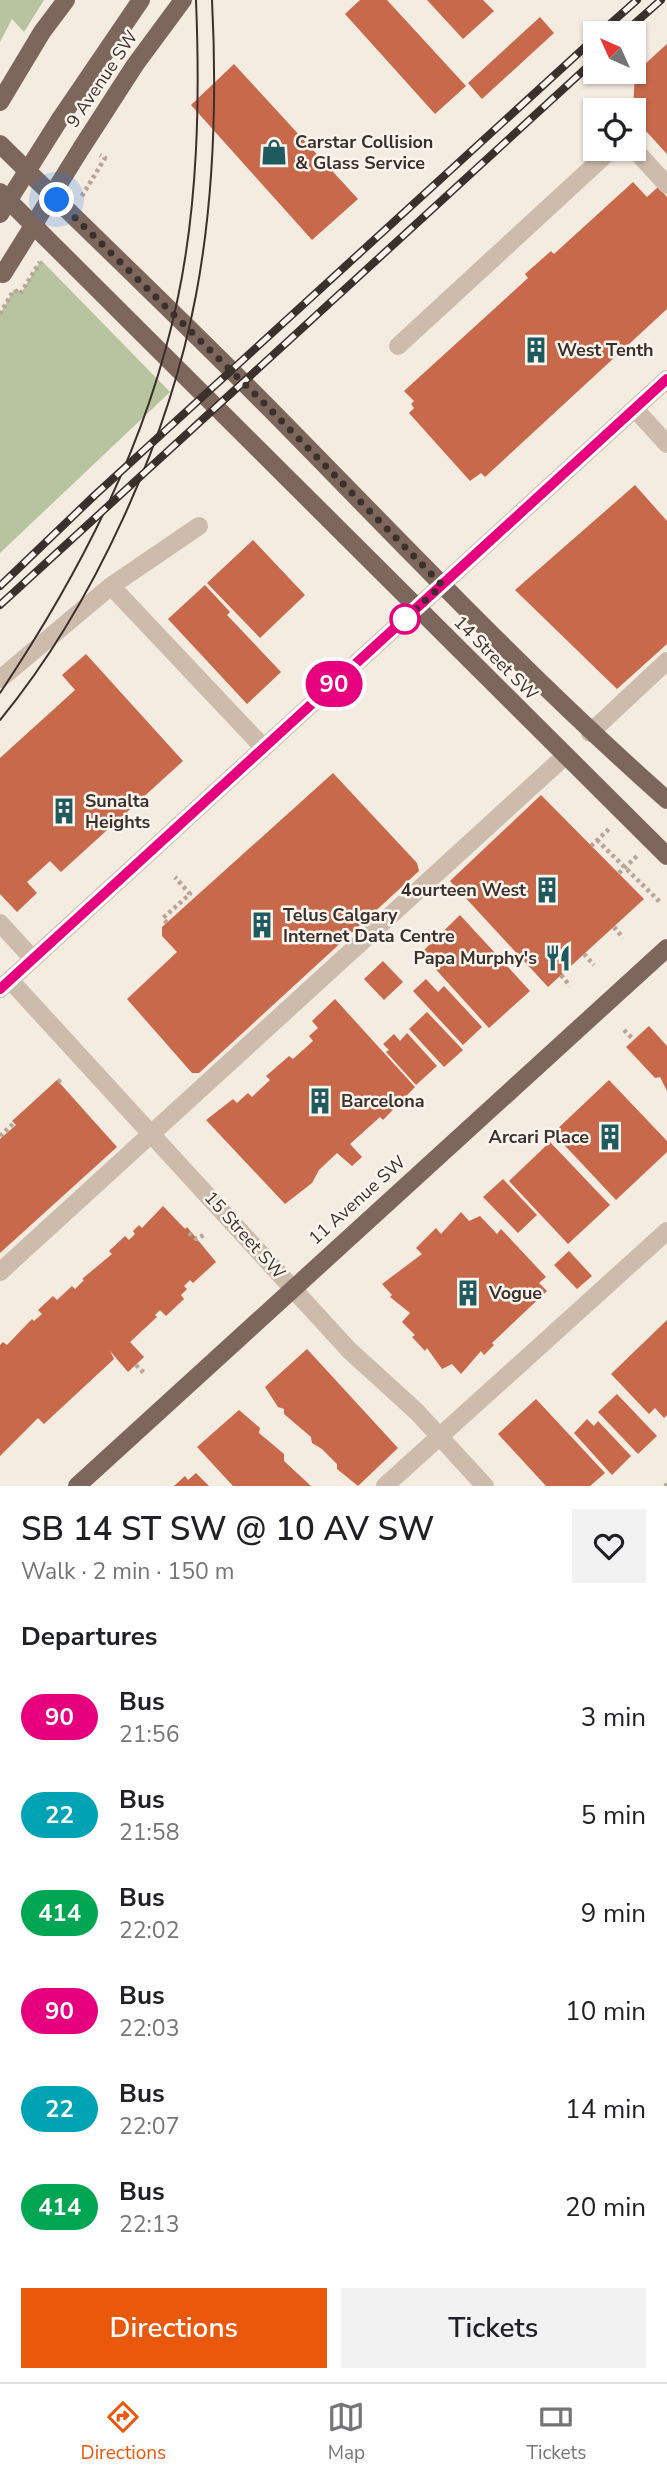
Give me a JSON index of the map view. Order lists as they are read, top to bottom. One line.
{"streets":{"main road":["9 Avenue SW","14 Street SW","11 Avenue SW"],"street":["15 Street SW"]},"crossings":[["11 Avenue SW","15 Street SW"]],"places":{"shop":["Carstar Collision & Glass Service"],"building":["West Tenth","Sunalta Heights","4ourteen West","Telus Calgary Internet Data Centre","Barcelona","Arcari Place","Vogue"],"restaurant":["Papa Murphy's"]},"lines":["bus line 90"],"north":"top left","page":{"on_map":"90","heading":[["SB 14 ST SW @ 10 AV SW","Walk · 2 min · 150 m"],"Departures"],"list":[{"mark":"90","name":"Bus","note":"21:56","value":"3 min"},{"mark":"22","name":"Bus","note":"21:58","value":"5 min"},{"mark":"414","name":"Bus","note":"22:02","value":"9 min"},{"mark":"90","name":"Bus","note":"22:03","value":"10 min"},{"mark":"22","name":"Bus","note":"22:07","value":"14 min"},{"mark":"414","name":"Bus","note":"22:13","value":"20 min"}],"buttons":["Directions","Tickets"],"tabs":["Directions","Map","Tickets"]}}
